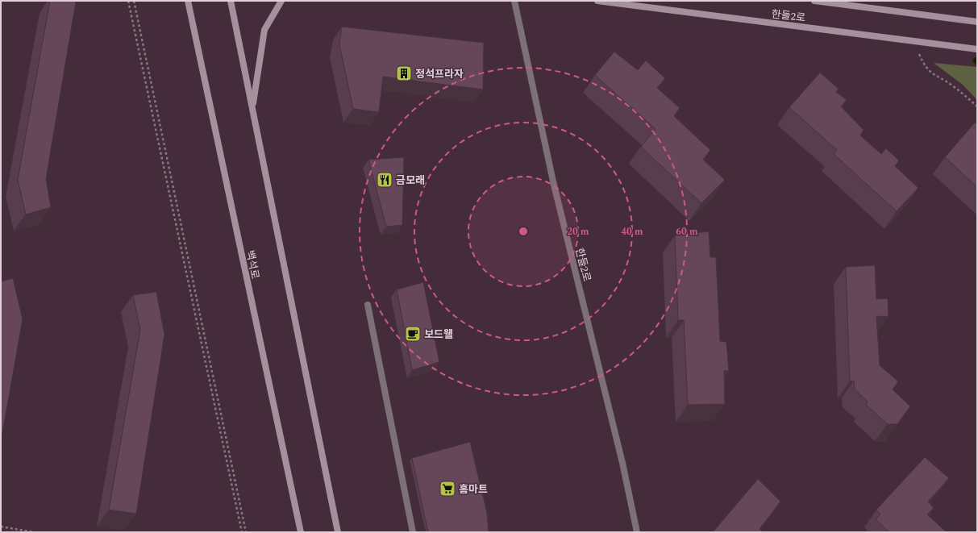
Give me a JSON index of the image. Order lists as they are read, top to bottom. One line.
{"streets":{"main road":["한들2로","백석로"]},"places":{"building":["정석프라자"],"restaurant":["금모래"],"cafe":["보드웰"],"supermarket":["홈마트"]},"rings":["20 m","40 m","60 m"]}
